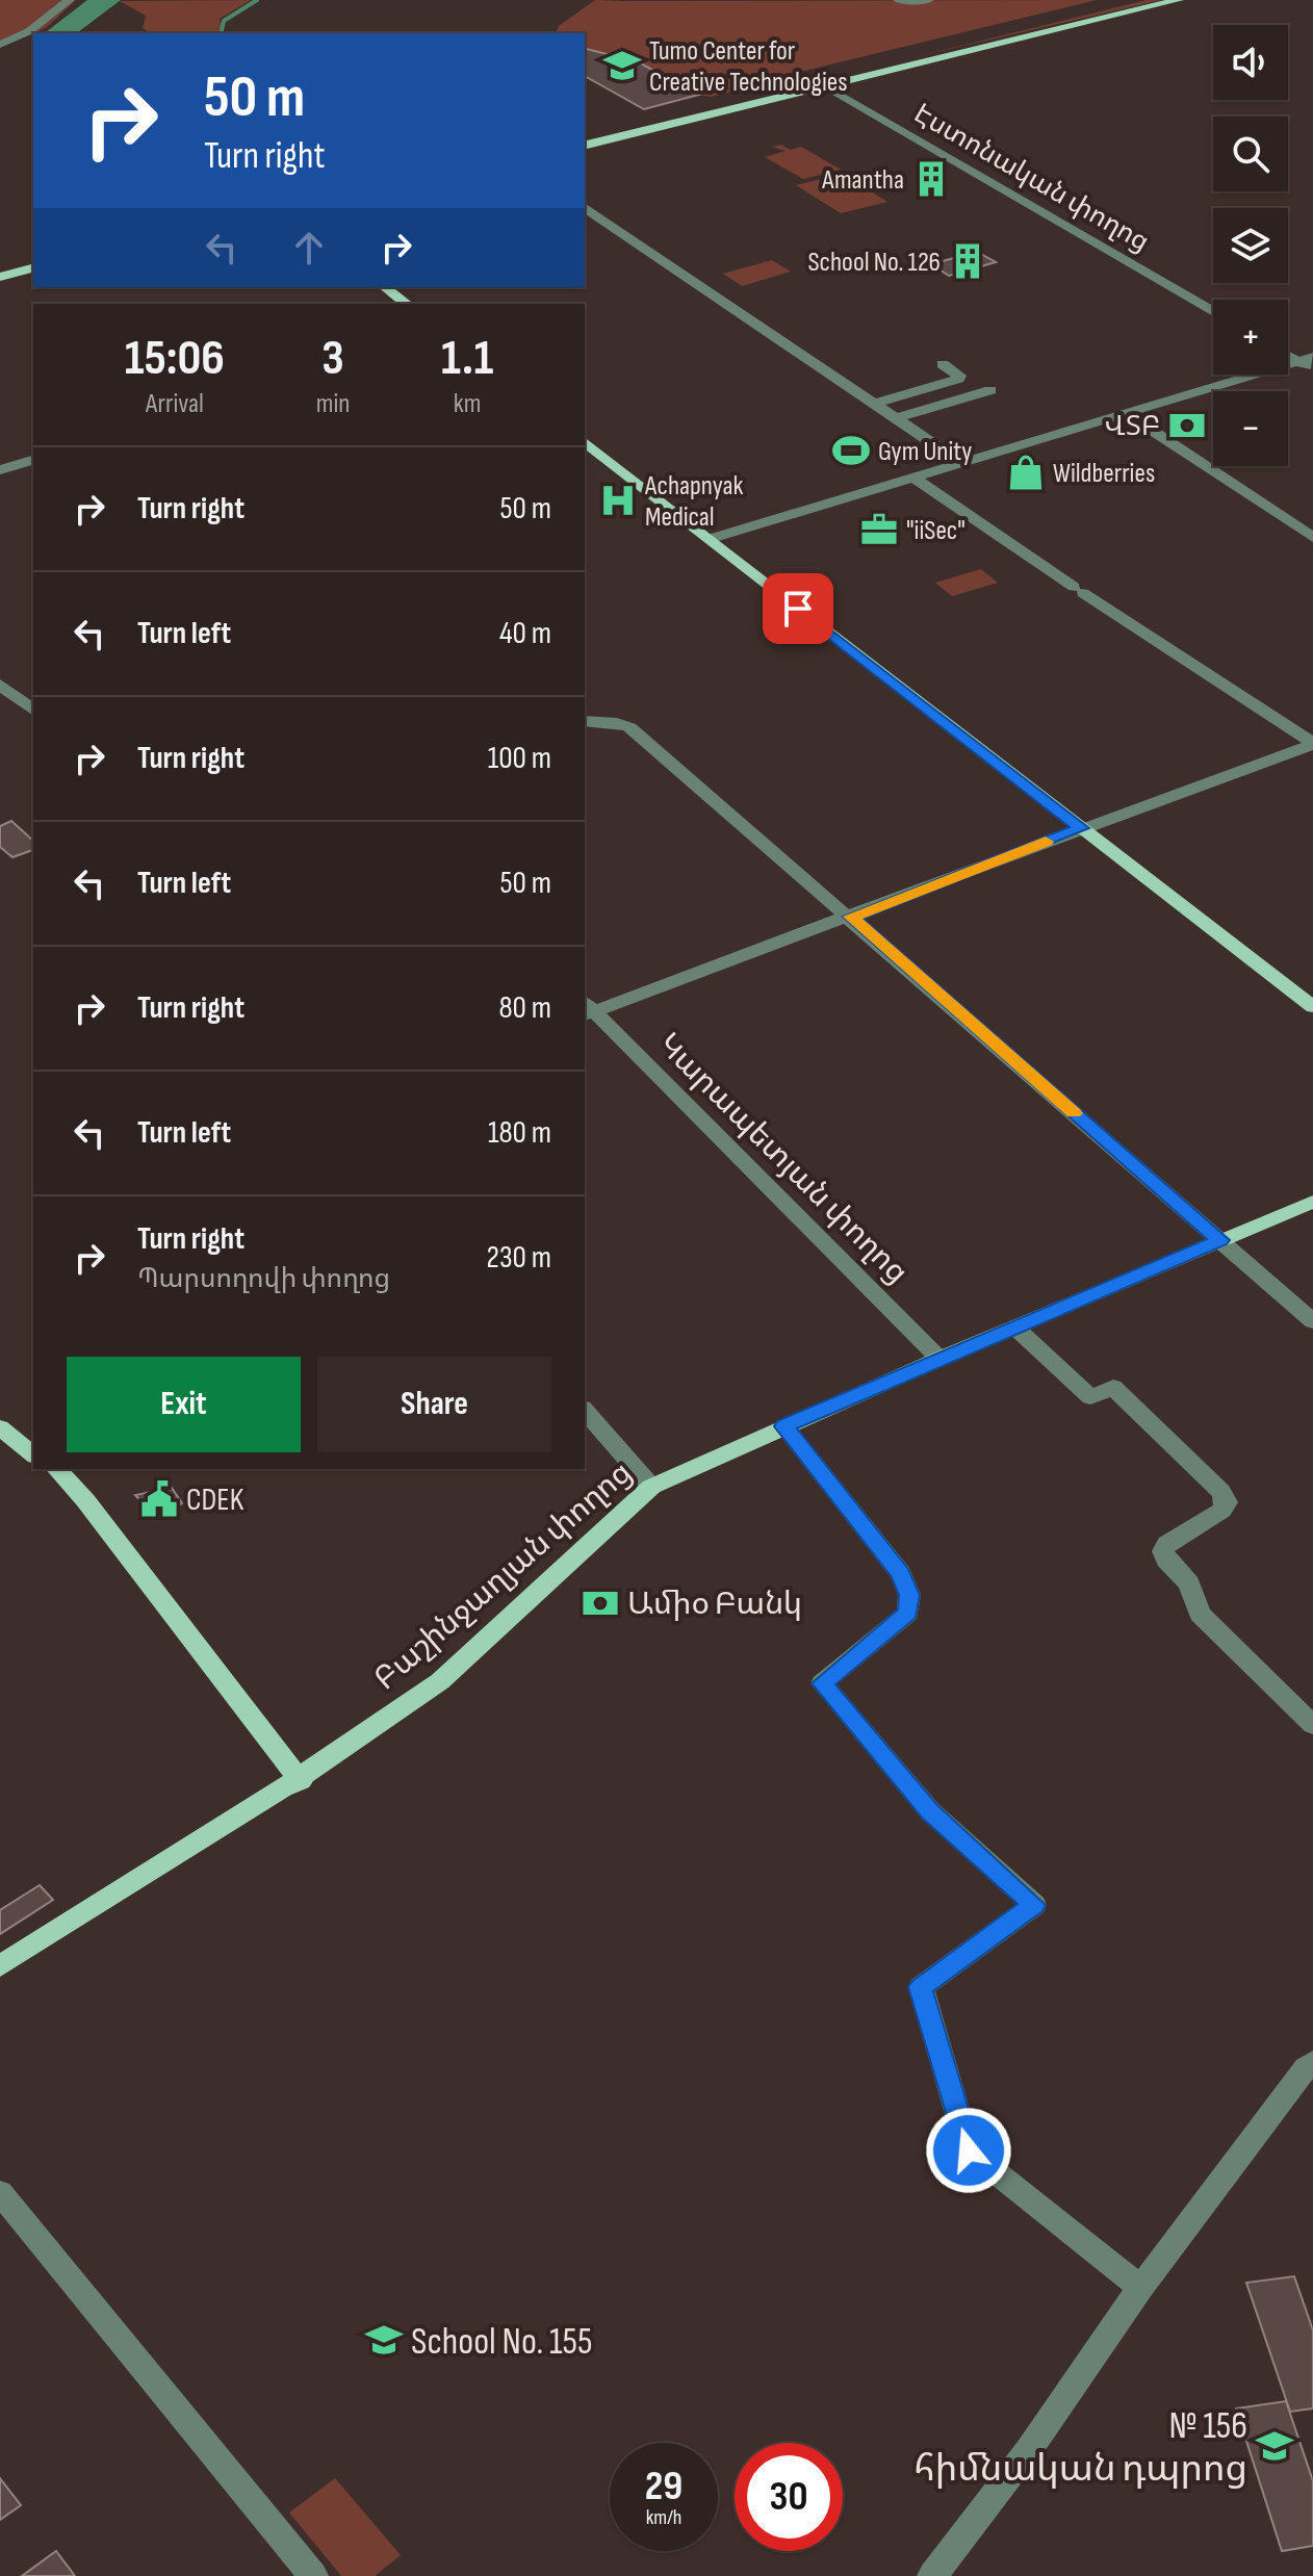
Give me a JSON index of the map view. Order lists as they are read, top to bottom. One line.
{"streets":{"main road":["Բաշինջաղյան փողոց"],"street":["Էստոնական փողոց","Կարապետյան փողոց"]},"crossings":[["Կարապետյան փողոց","Բաշինջաղյան փողոց"]],"places":{"school or university":["Tumo Center for Creative Technologies","School No. 155","№ 156 հիմնական դպրոց"],"building":["Amantha","School No. 126"],"bank":["ՎՏԲ","Ամիօ Բանկ"],"sports":["Gym Unity"],"shop":["Wildberries"],"hospital":["Achapnyak Medical"],"office":["\"iiSec\""],"public building":["CDEK"]},"page":{"map_buttons":["+","−"],"turn":["50 m","Turn right"],"eta":["15:06","Arrival","3","min","1.1","km"],"list":[{"name":"Turn right","value":"50 m"},{"name":"Turn left","value":"40 m"},{"name":"Turn right","value":"100 m"},{"name":"Turn left","value":"50 m"},{"name":"Turn right","value":"80 m"},{"name":"Turn left","value":"180 m"},{"name":"Turn right","note":"Պարսողովի փողոց","value":"230 m"}],"buttons":["Exit","Share"],"speed":"29 km/h","limit":"30"}}
